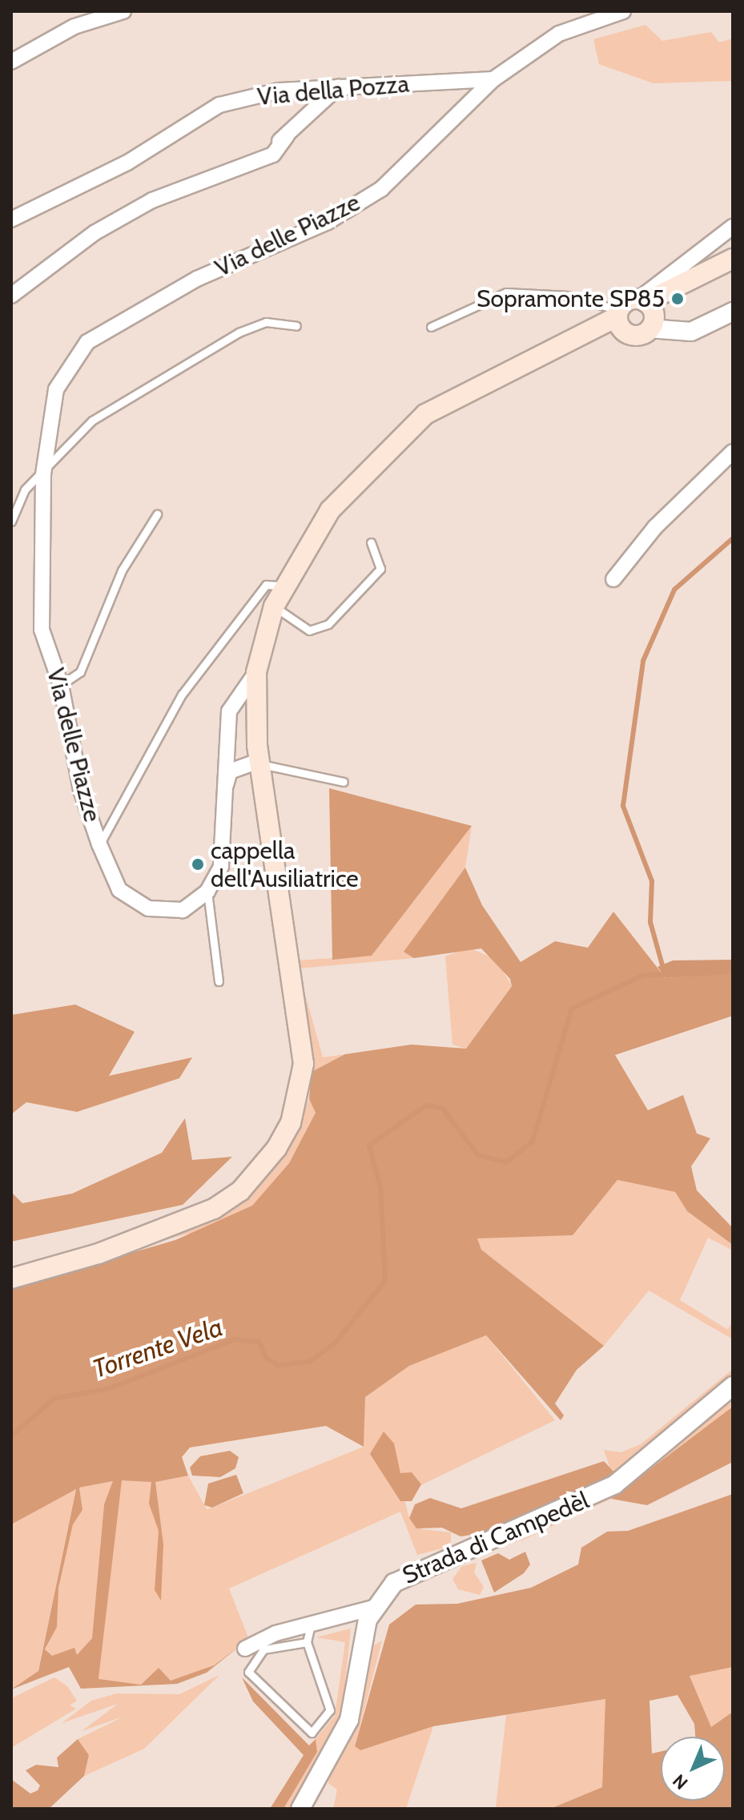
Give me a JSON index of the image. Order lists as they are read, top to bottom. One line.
{"streets":{"street":["Via della Pozza","Via delle Piazze","Strada di Campedèl"]},"crossings":[["Via della Pozza","Via delle Piazze"]],"water":["Torrente Vela"],"places":["Sopramonte SP85","cappella dell'Ausiliatrice"],"north":"bottom left"}
